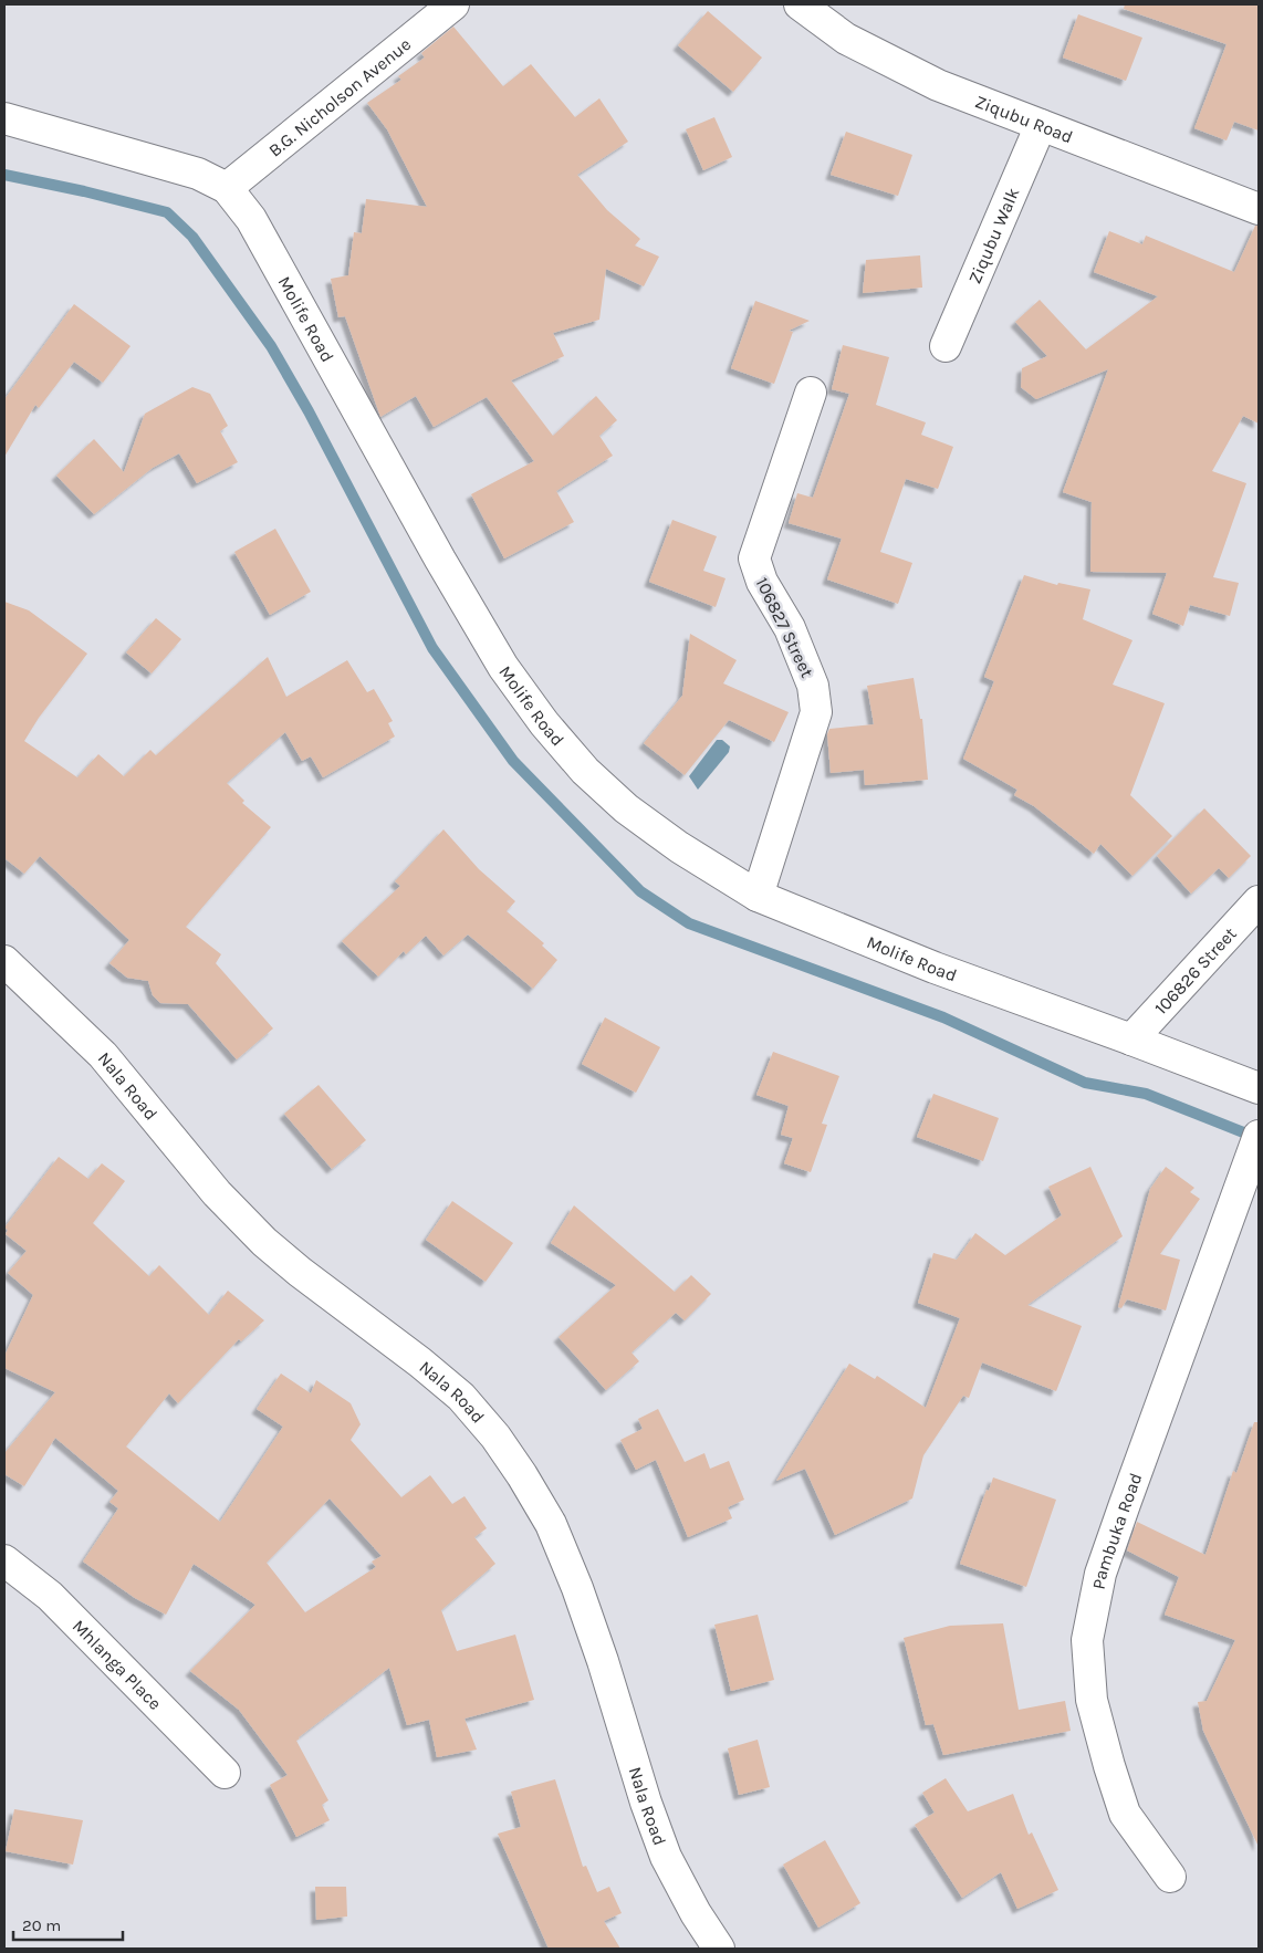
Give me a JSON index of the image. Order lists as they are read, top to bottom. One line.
{"streets":{"street":["B.G. Nicholson Avenue","Ziqubu Road","Ziqubu Walk","Molife Road","106827 Street","106826 Street","Nala Road","Pambuka Road","Mhlanga Place"]},"crossings":[["B.G. Nicholson Avenue","Molife Road"],["Ziqubu Road","Ziqubu Walk"],["Molife Road","106827 Street"],["Molife Road","106826 Street"]],"scale_bar":"20 m"}
